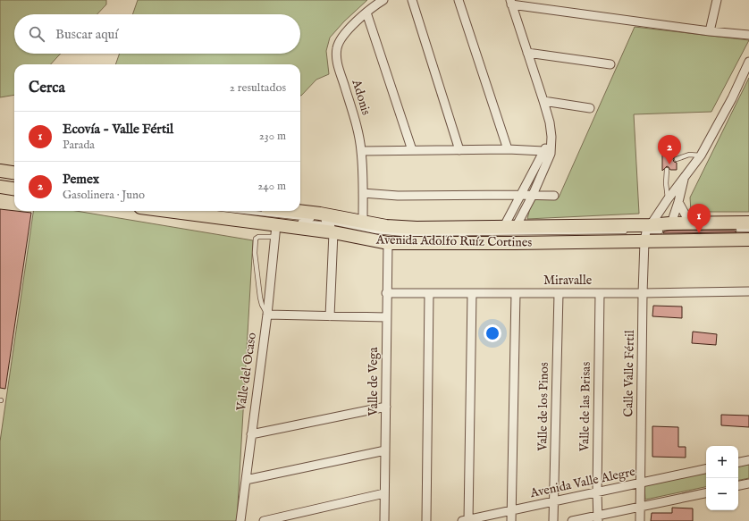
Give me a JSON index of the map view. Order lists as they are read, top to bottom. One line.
{"streets":{"main road":["Avenida Adolfo Ruíz Cortines"],"street":["Adonis","Miravalle","Valle del Ocaso","Calle Valle Fértil","Valle de Vega","Valle de los Pinos","Valle de las Brisas","Avenida Valle Alegre"]},"crossings":[["Adonis","Avenida Adolfo Ruíz Cortines"],["Avenida Adolfo Ruíz Cortines","Valle del Ocaso"],["Avenida Adolfo Ruíz Cortines","Calle Valle Fértil"],["Avenida Adolfo Ruíz Cortines","Valle de Vega"],["Miravalle","Calle Valle Fértil"],["Miravalle","Valle de Vega"],["Miravalle","Valle de los Pinos"],["Miravalle","Valle de las Brisas"],["Calle Valle Fértil","Avenida Valle Alegre"],["Valle de los Pinos","Avenida Valle Alegre"],["Valle de las Brisas","Avenida Valle Alegre"]],"page":{"search":"Buscar aquí","heading":["Cerca","2 resultados"],"list":[{"mark":"1","name":"Ecovía - Valle Fértil","note":"Parada","value":"230 m"},{"mark":"2","name":"Pemex","note":"Gasolinera · Juno","value":"240 m"}],"pins":["2","1"],"map_buttons":["+","−"]}}
